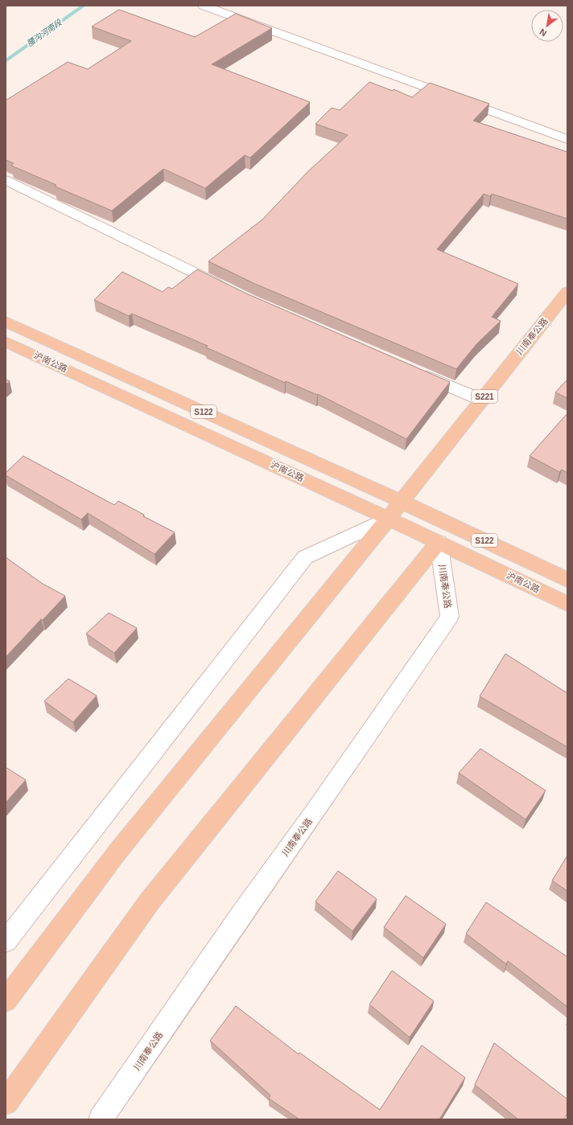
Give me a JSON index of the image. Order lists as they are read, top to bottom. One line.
{"streets":{"main road":["川南奉公路","沪南公路","S221","S122"]},"crossings":[["川南奉公路","沪南公路"]],"water":["腰沟河南段"],"north":"bottom left"}
